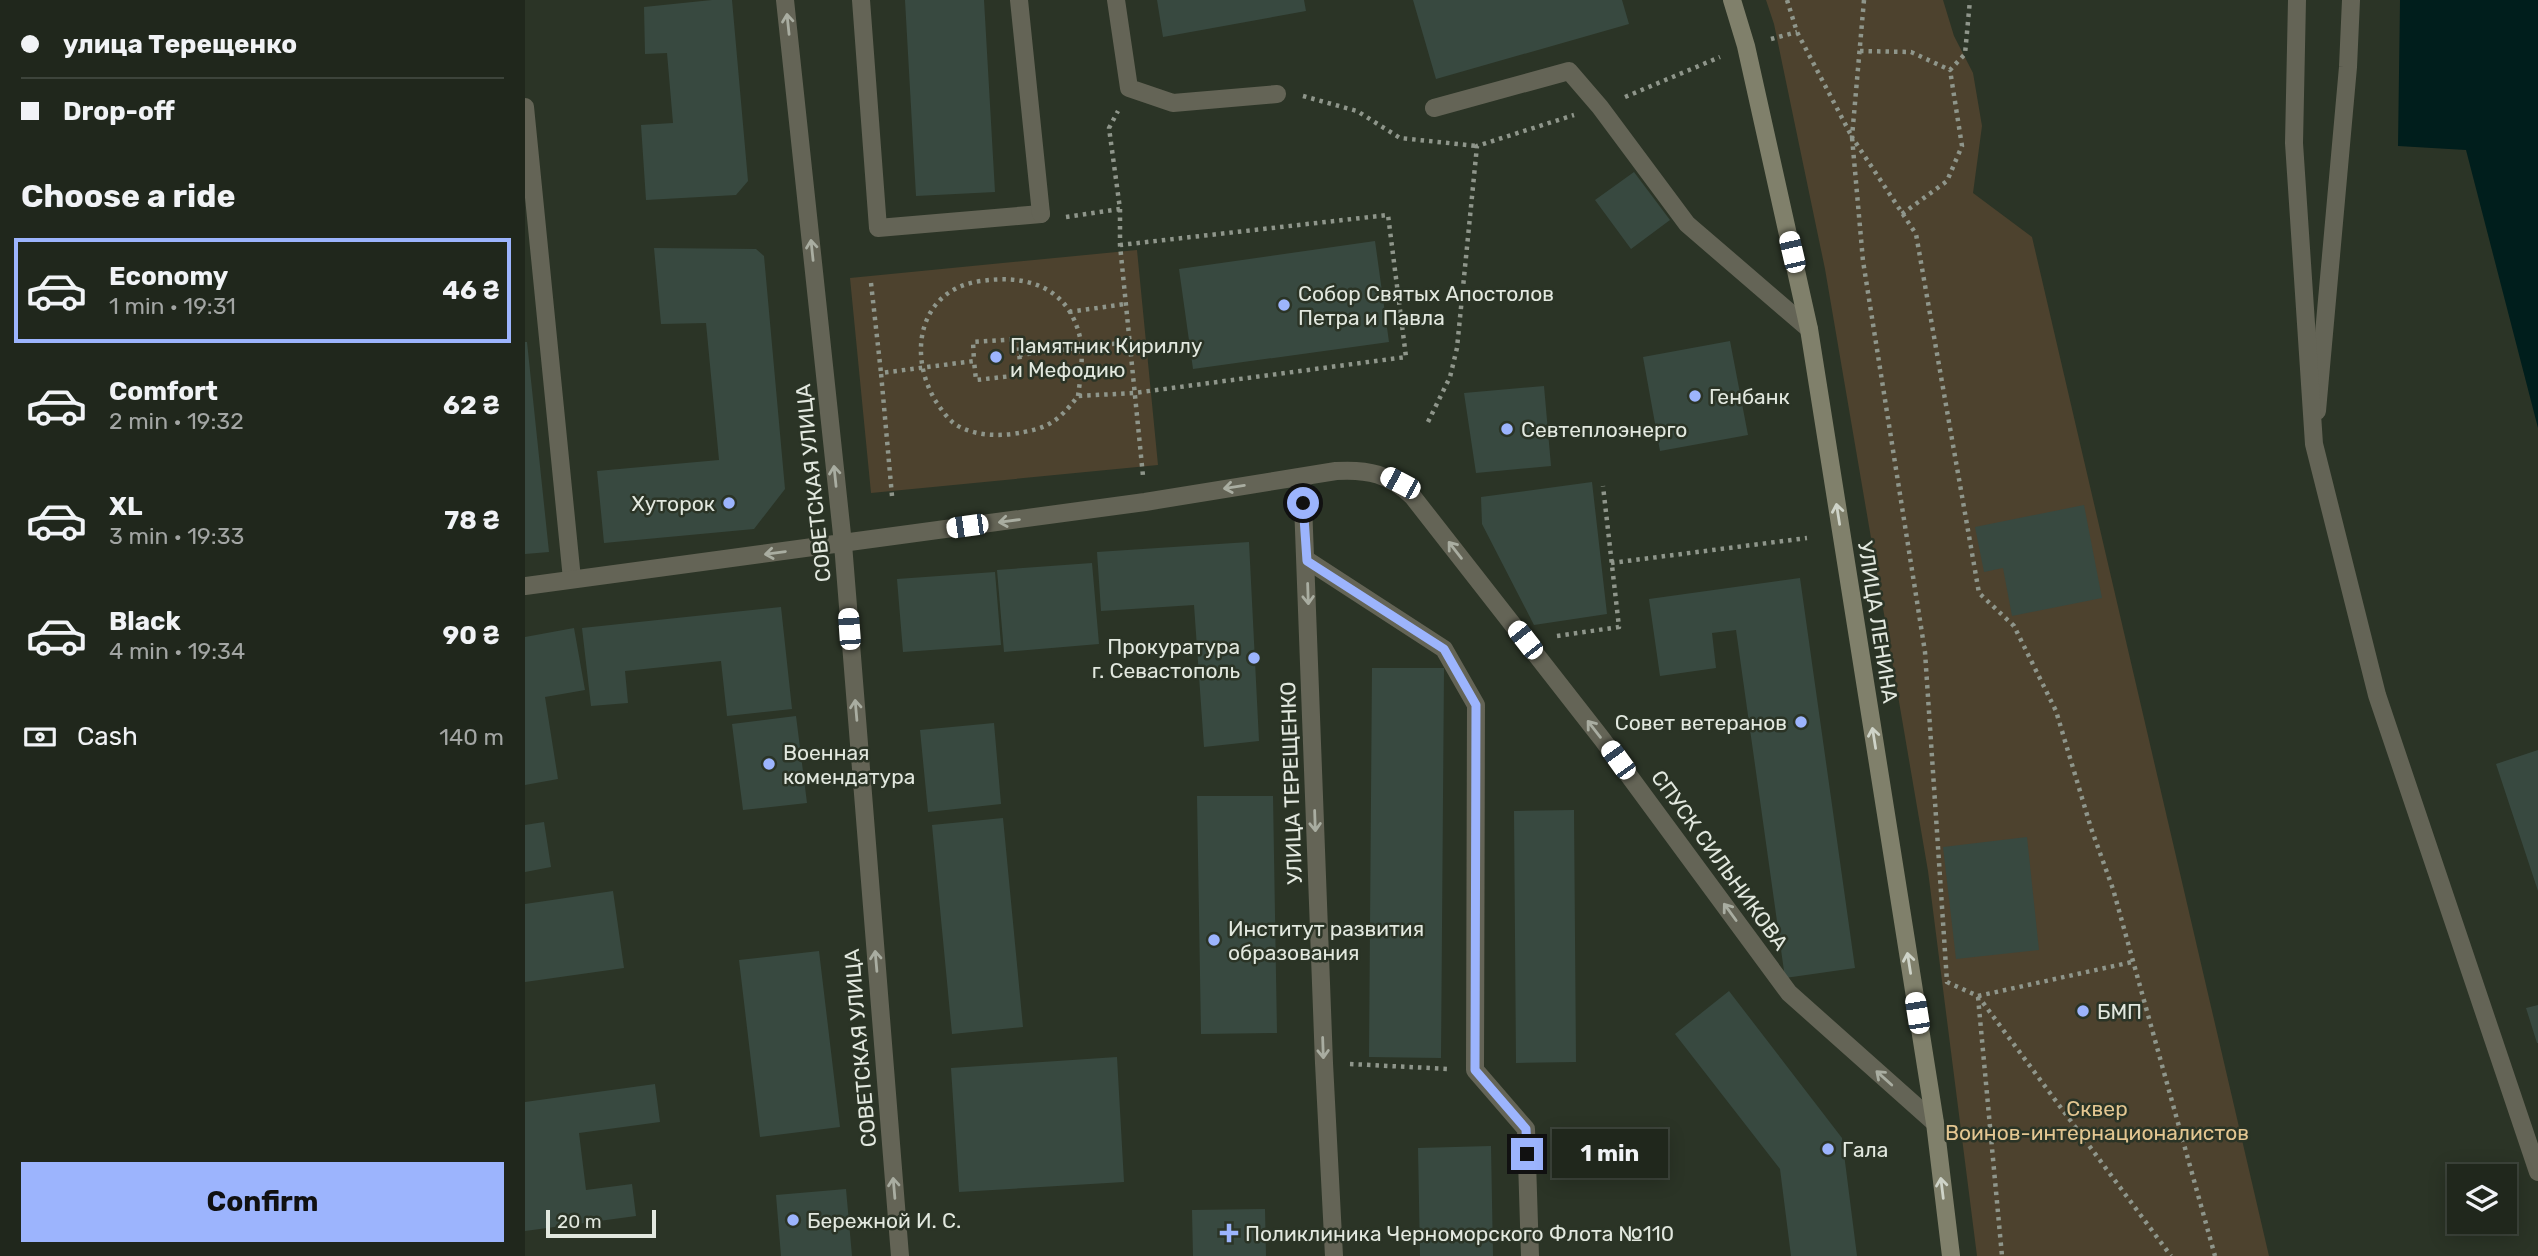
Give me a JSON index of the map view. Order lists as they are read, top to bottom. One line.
{"streets":{"main road":["УЛИЦА ЛЕНИНА"],"street":["СОВЕТСКАЯ УЛИЦА","УЛИЦА ТЕРЕЩЕНКО","СПУСК СИЛЬНИКОВА"]},"crossings":[["СОВЕТСКАЯ УЛИЦА","СПУСК СИЛЬНИКОВА"],["УЛИЦА ЛЕНИНА","СПУСК СИЛЬНИКОВА"],["УЛИЦА ТЕРЕЩЕНКО","СПУСК СИЛЬНИКОВА"]],"one_way":["СОВЕТСКАЯ УЛИЦА","УЛИЦА ЛЕНИНА","УЛИЦА ТЕРЕЩЕНКО","СПУСК СИЛЬНИКОВА"],"parks":["Сквер Воинов-интернационалистов"],"places":{"other":["Собор Святых Апостолов Петра и Павла","Памятник Кириллу и Мефодию","Генбанк","Севтеплоэнерго","Хуторок","Прокуратура г. Севастополь","Совет ветеранов","Военная комендатура","Институт развития образования","БМП","Гала","Бережной И. С."],"health":["Поликлиника Черноморского Флота №110"]},"scale_bar":"20 m","page":{"banner":["улица Терещенко","Drop-off"],"heading":"Choose a ride","list":[{"name":"Economy","note":"1 min · 19:31","value":"46 ₴"},{"name":"Comfort","note":"2 min · 19:32","value":"62 ₴"},{"name":"XL","note":"3 min · 19:33","value":"78 ₴"},{"name":"Black","note":"4 min · 19:34","value":"90 ₴"}],"pay":["Cash","140 m"],"bubble":"1 min","buttons":"Confirm","scale":"20 m"}}
